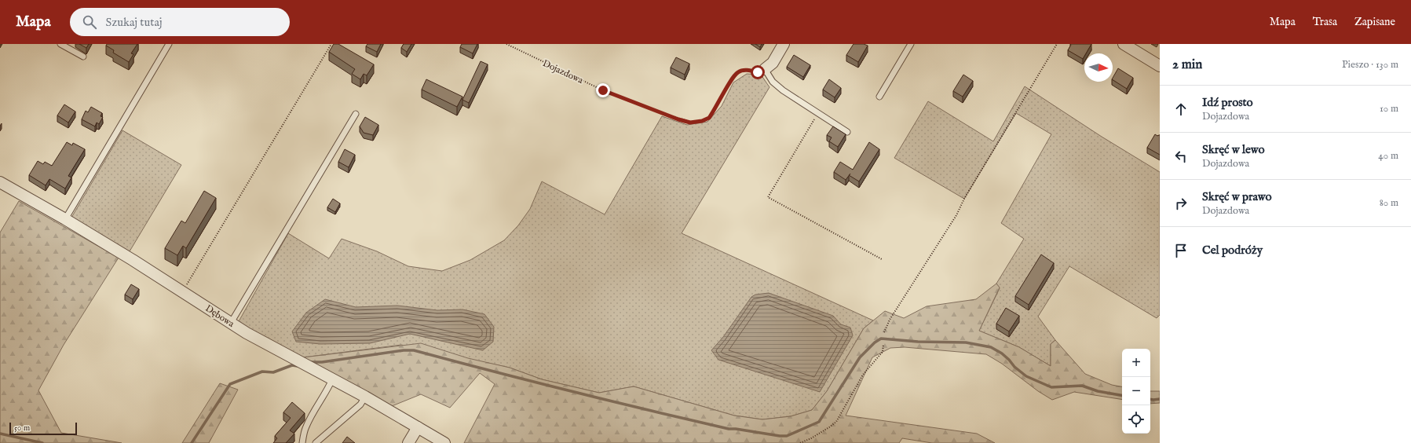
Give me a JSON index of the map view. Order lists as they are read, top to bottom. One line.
{"streets":{"street":["Dębowa"],"path":["Dojazdowa"]},"scale_bar":"50 m","north":"right","page":{"header":"Mapa","search":"Szukaj tutaj","nav":["Mapa","Trasa","Zapisane"],"heading":["2 min","Pieszo · 130 m"],"list":[["Idź prosto","Dojazdowa","10 m"],["Skręć w lewo","Dojazdowa","40 m"],["Skręć w prawo","Dojazdowa","80 m"],"Cel podróży"],"map_buttons":["+","−"],"scale":"50 m"}}
